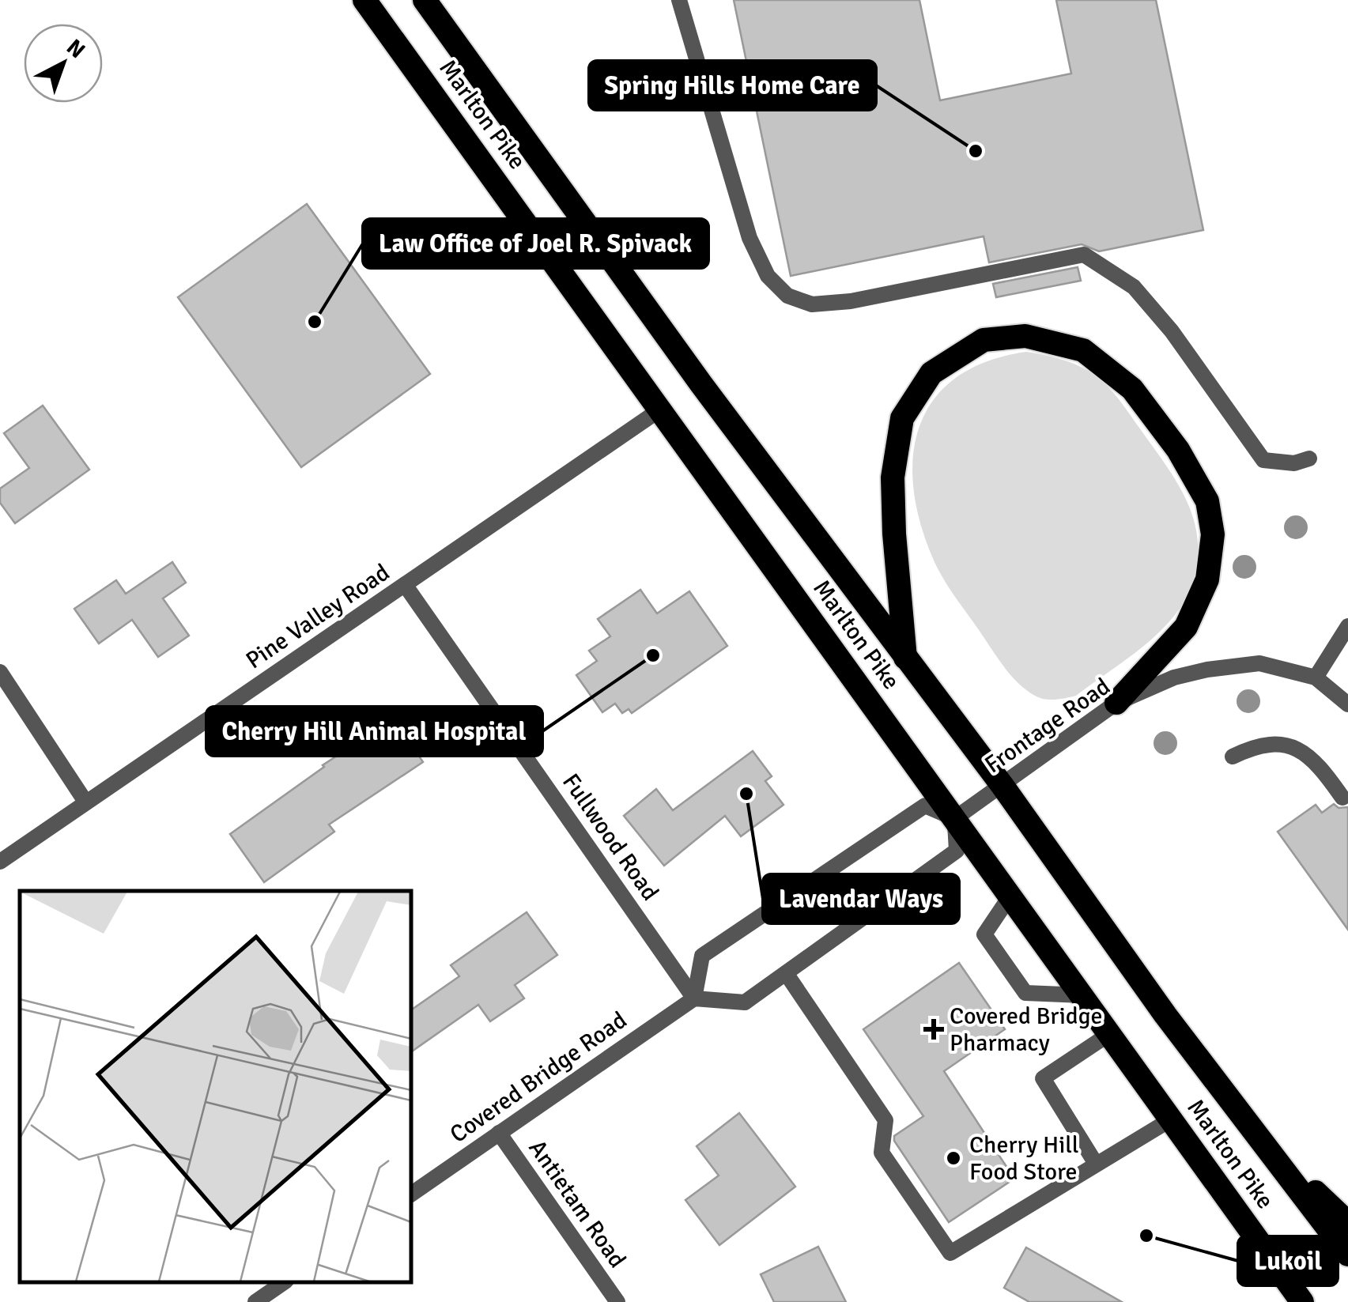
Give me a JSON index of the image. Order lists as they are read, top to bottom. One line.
{"streets":{"highway":["Marlton Pike"],"street":["Pine Valley Road","Frontage Road","Fullwood Road","Covered Bridge Road","Antietam Road"]},"crossings":[["Marlton Pike","Pine Valley Road"],["Marlton Pike","Frontage Road"],["Pine Valley Road","Fullwood Road"],["Fullwood Road","Covered Bridge Road"],["Covered Bridge Road","Antietam Road"]],"places":{"other":["Spring Hills Home Care","Law Office of Joel R. Spivack","Cherry Hill Animal Hospital","Lavendar Ways","Cherry Hill Food Store","Lukoil"],"health":["Covered Bridge Pharmacy"]},"north":"top right"}
